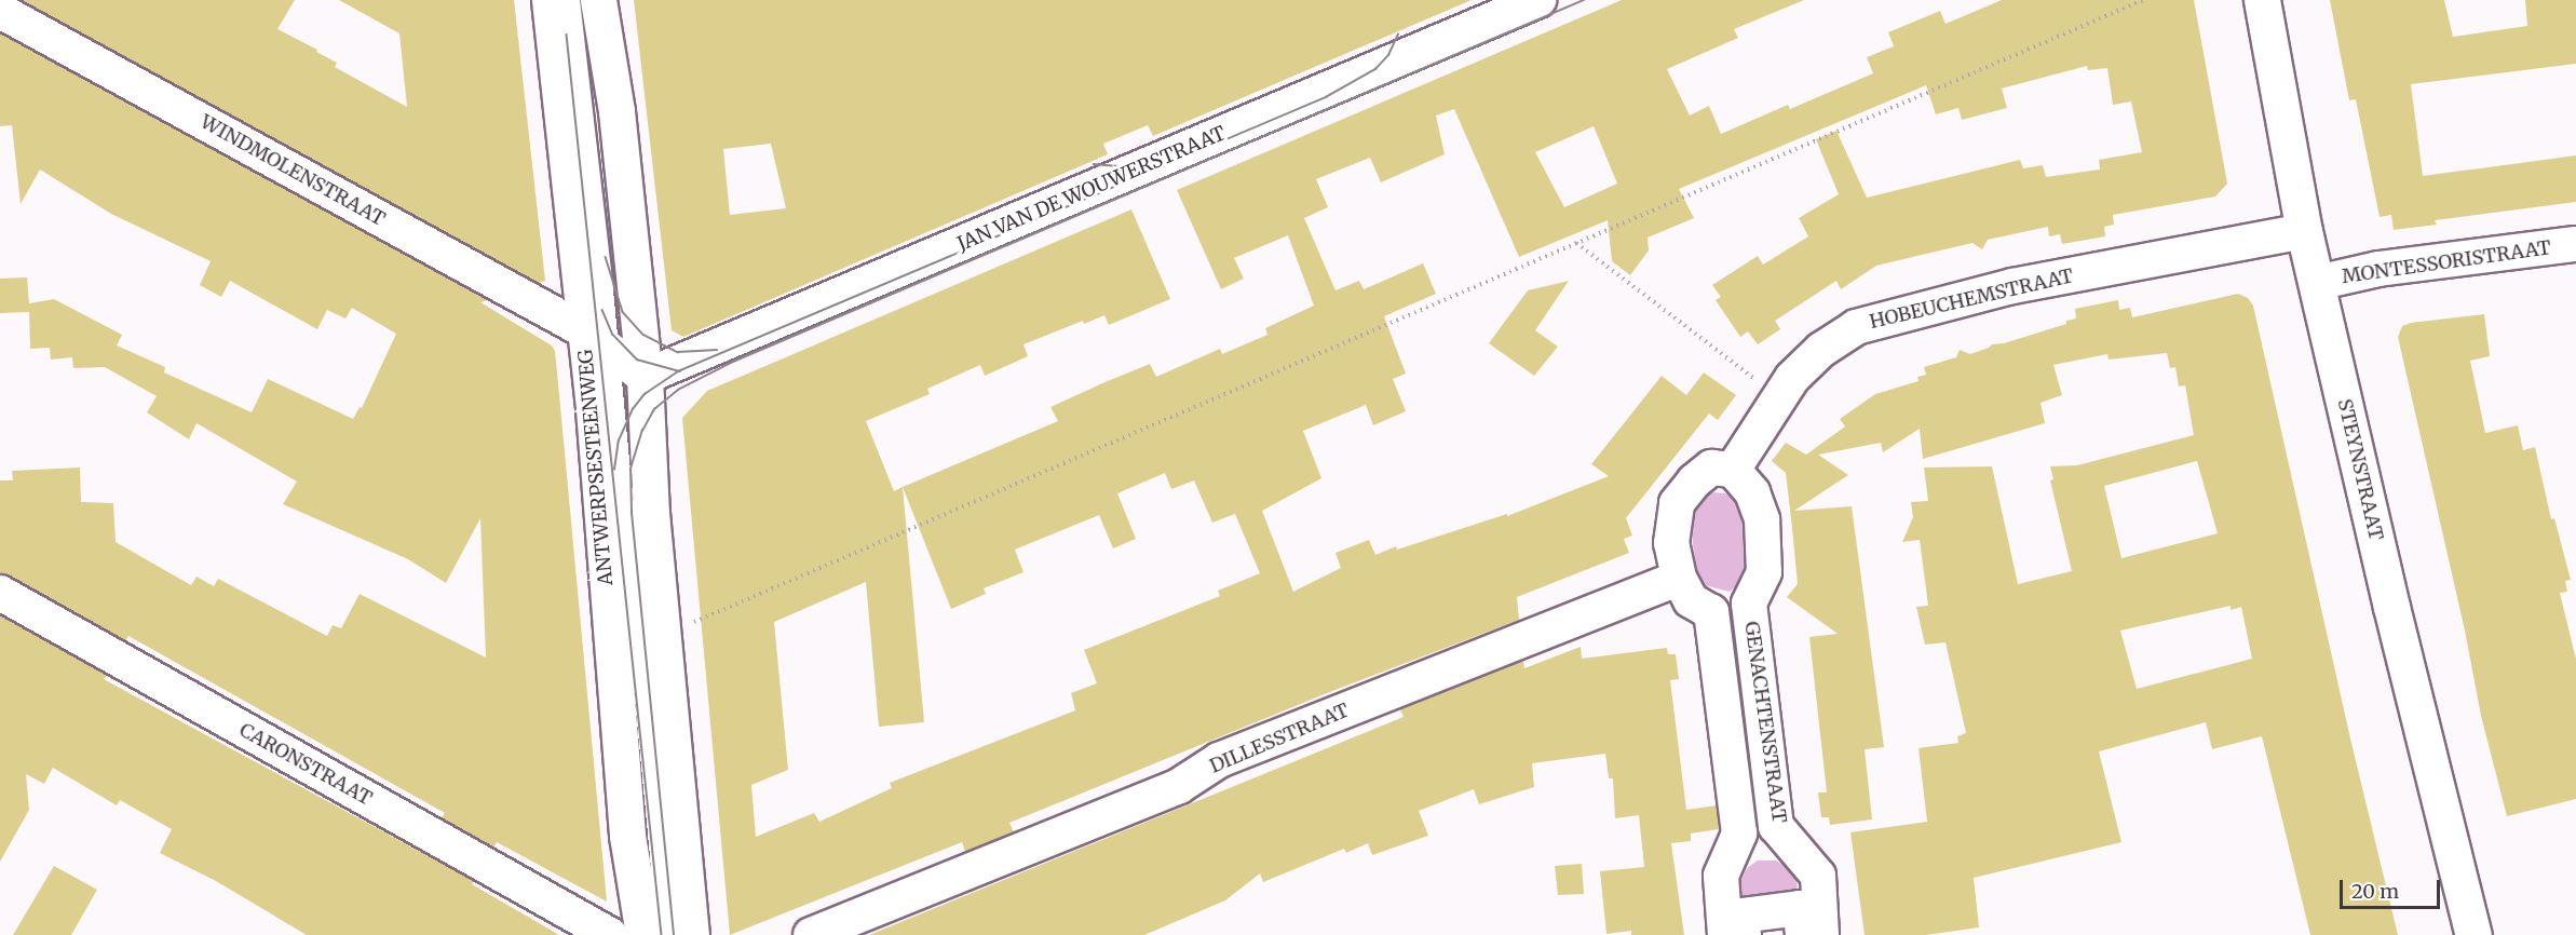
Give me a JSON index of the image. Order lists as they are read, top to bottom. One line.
{"streets":{"street":["WINDMOLENSTRAAT","JAN VAN DE WOUWERSTRAAT","MONTESSORISTRAAT","HOBEUCHEMSTRAAT","ANTWERPSESTEENWEG","STEYNSTRAAT","GENACHTENSTRAAT","DILLESSTRAAT","CARONSTRAAT"]},"crossings":[["WINDMOLENSTRAAT","JAN VAN DE WOUWERSTRAAT"],["WINDMOLENSTRAAT","ANTWERPSESTEENWEG"],["MONTESSORISTRAAT","STEYNSTRAAT"],["HOBEUCHEMSTRAAT","STEYNSTRAAT"],["HOBEUCHEMSTRAAT","GENACHTENSTRAAT"],["HOBEUCHEMSTRAAT","DILLESSTRAAT"],["GENACHTENSTRAAT","DILLESSTRAAT"]],"scale_bar":"20 m"}
